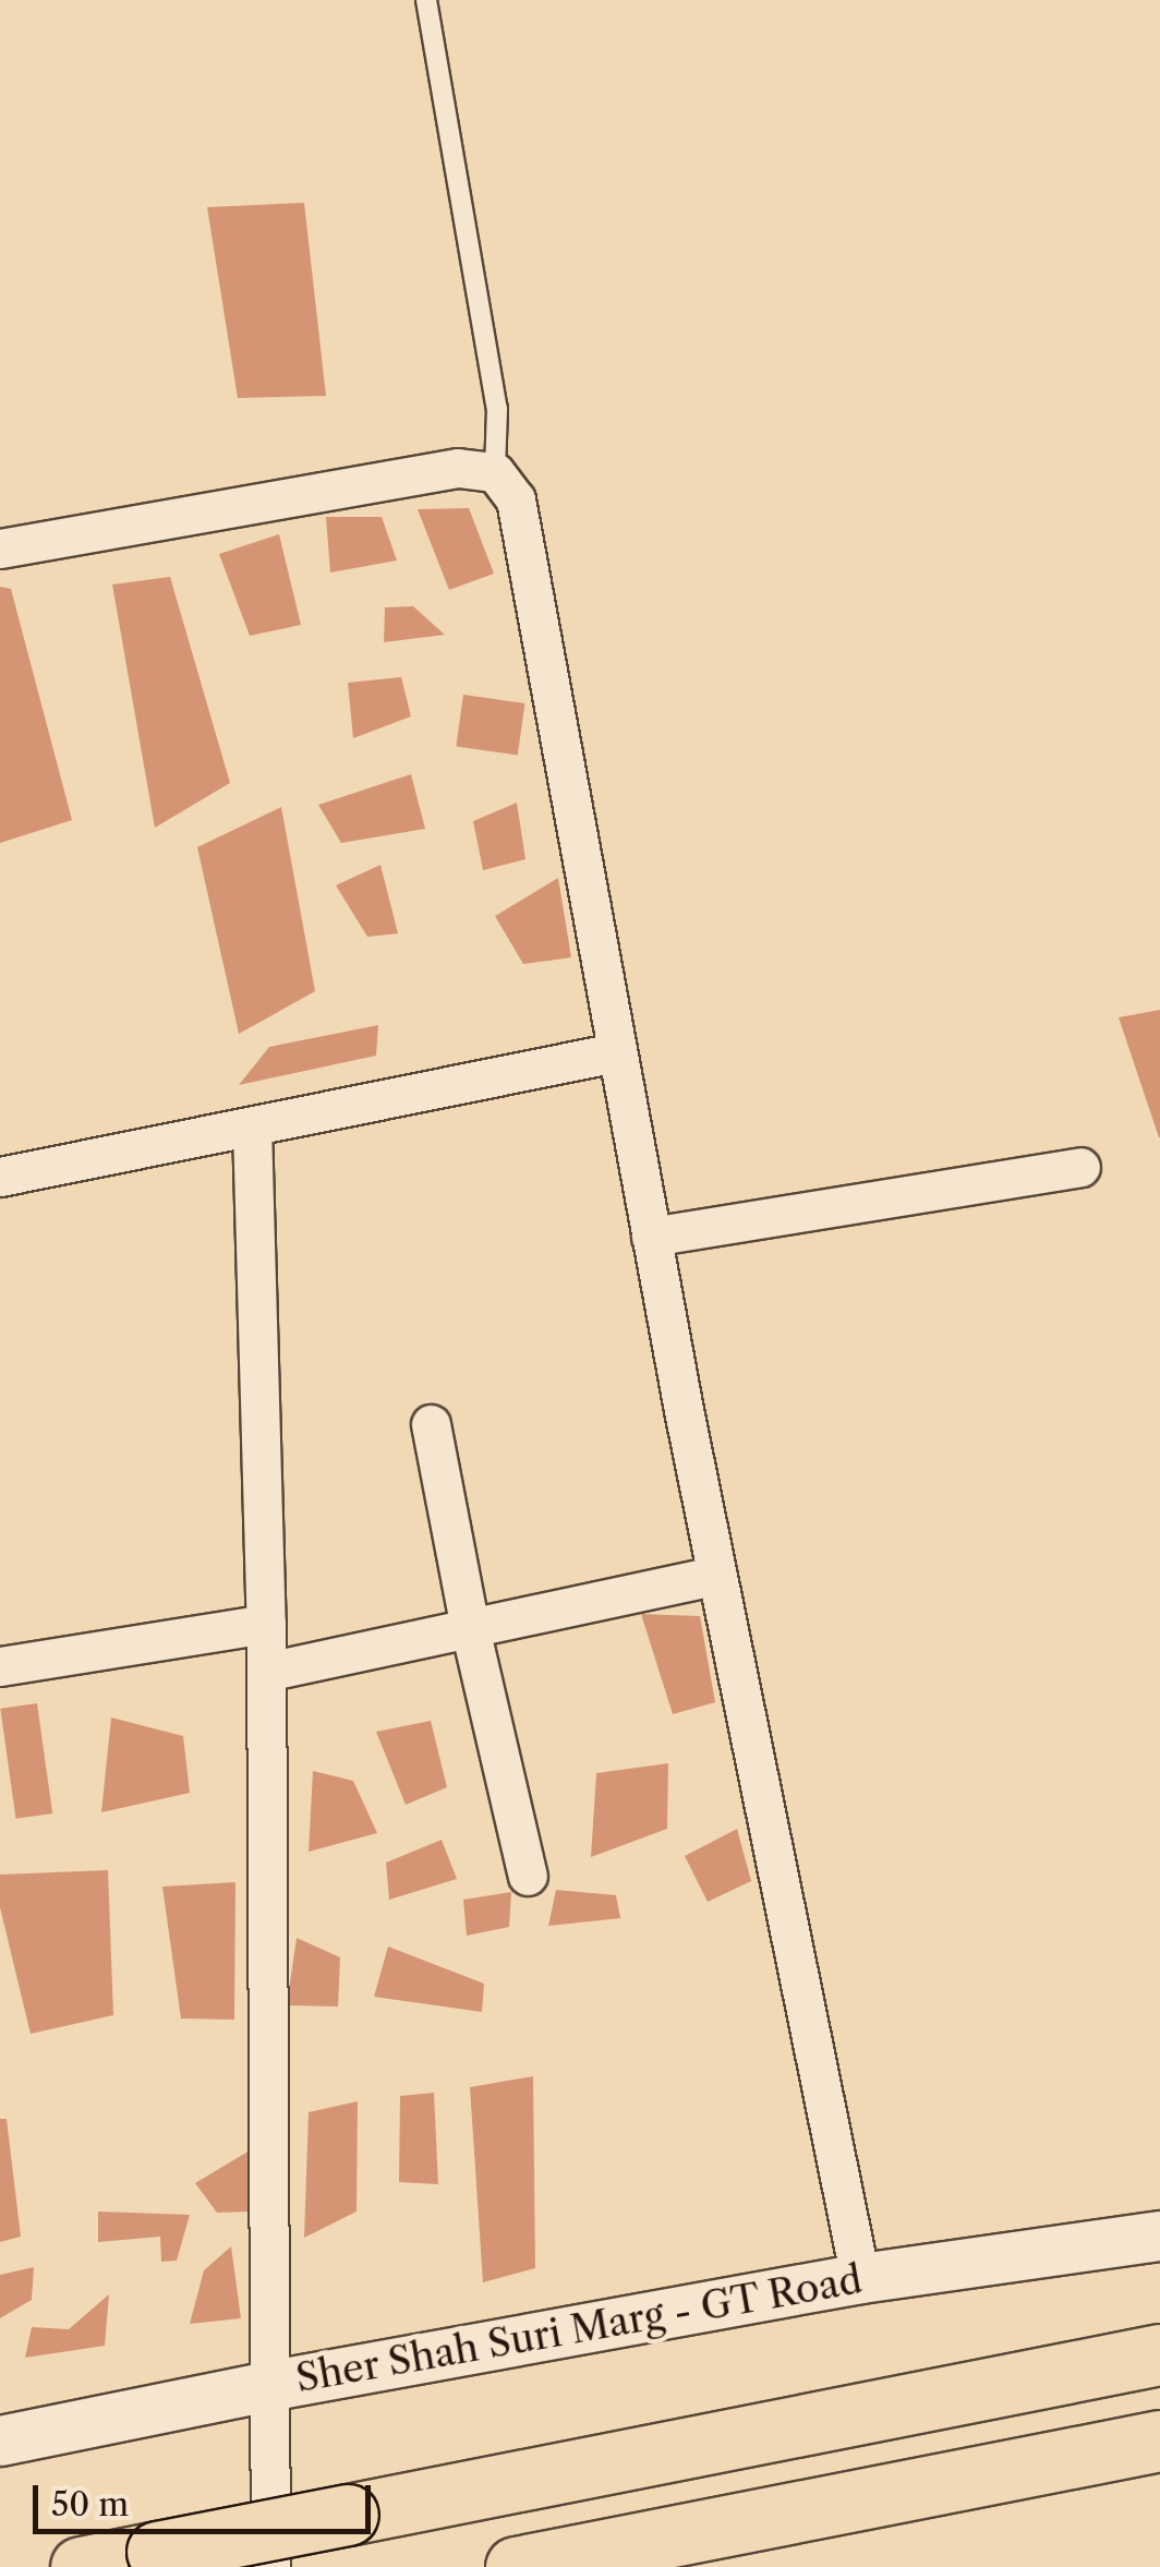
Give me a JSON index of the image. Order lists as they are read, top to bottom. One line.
{"streets":{"street":["Sher Shah Suri Marg - GT Road"]},"scale_bar":"50 m"}
